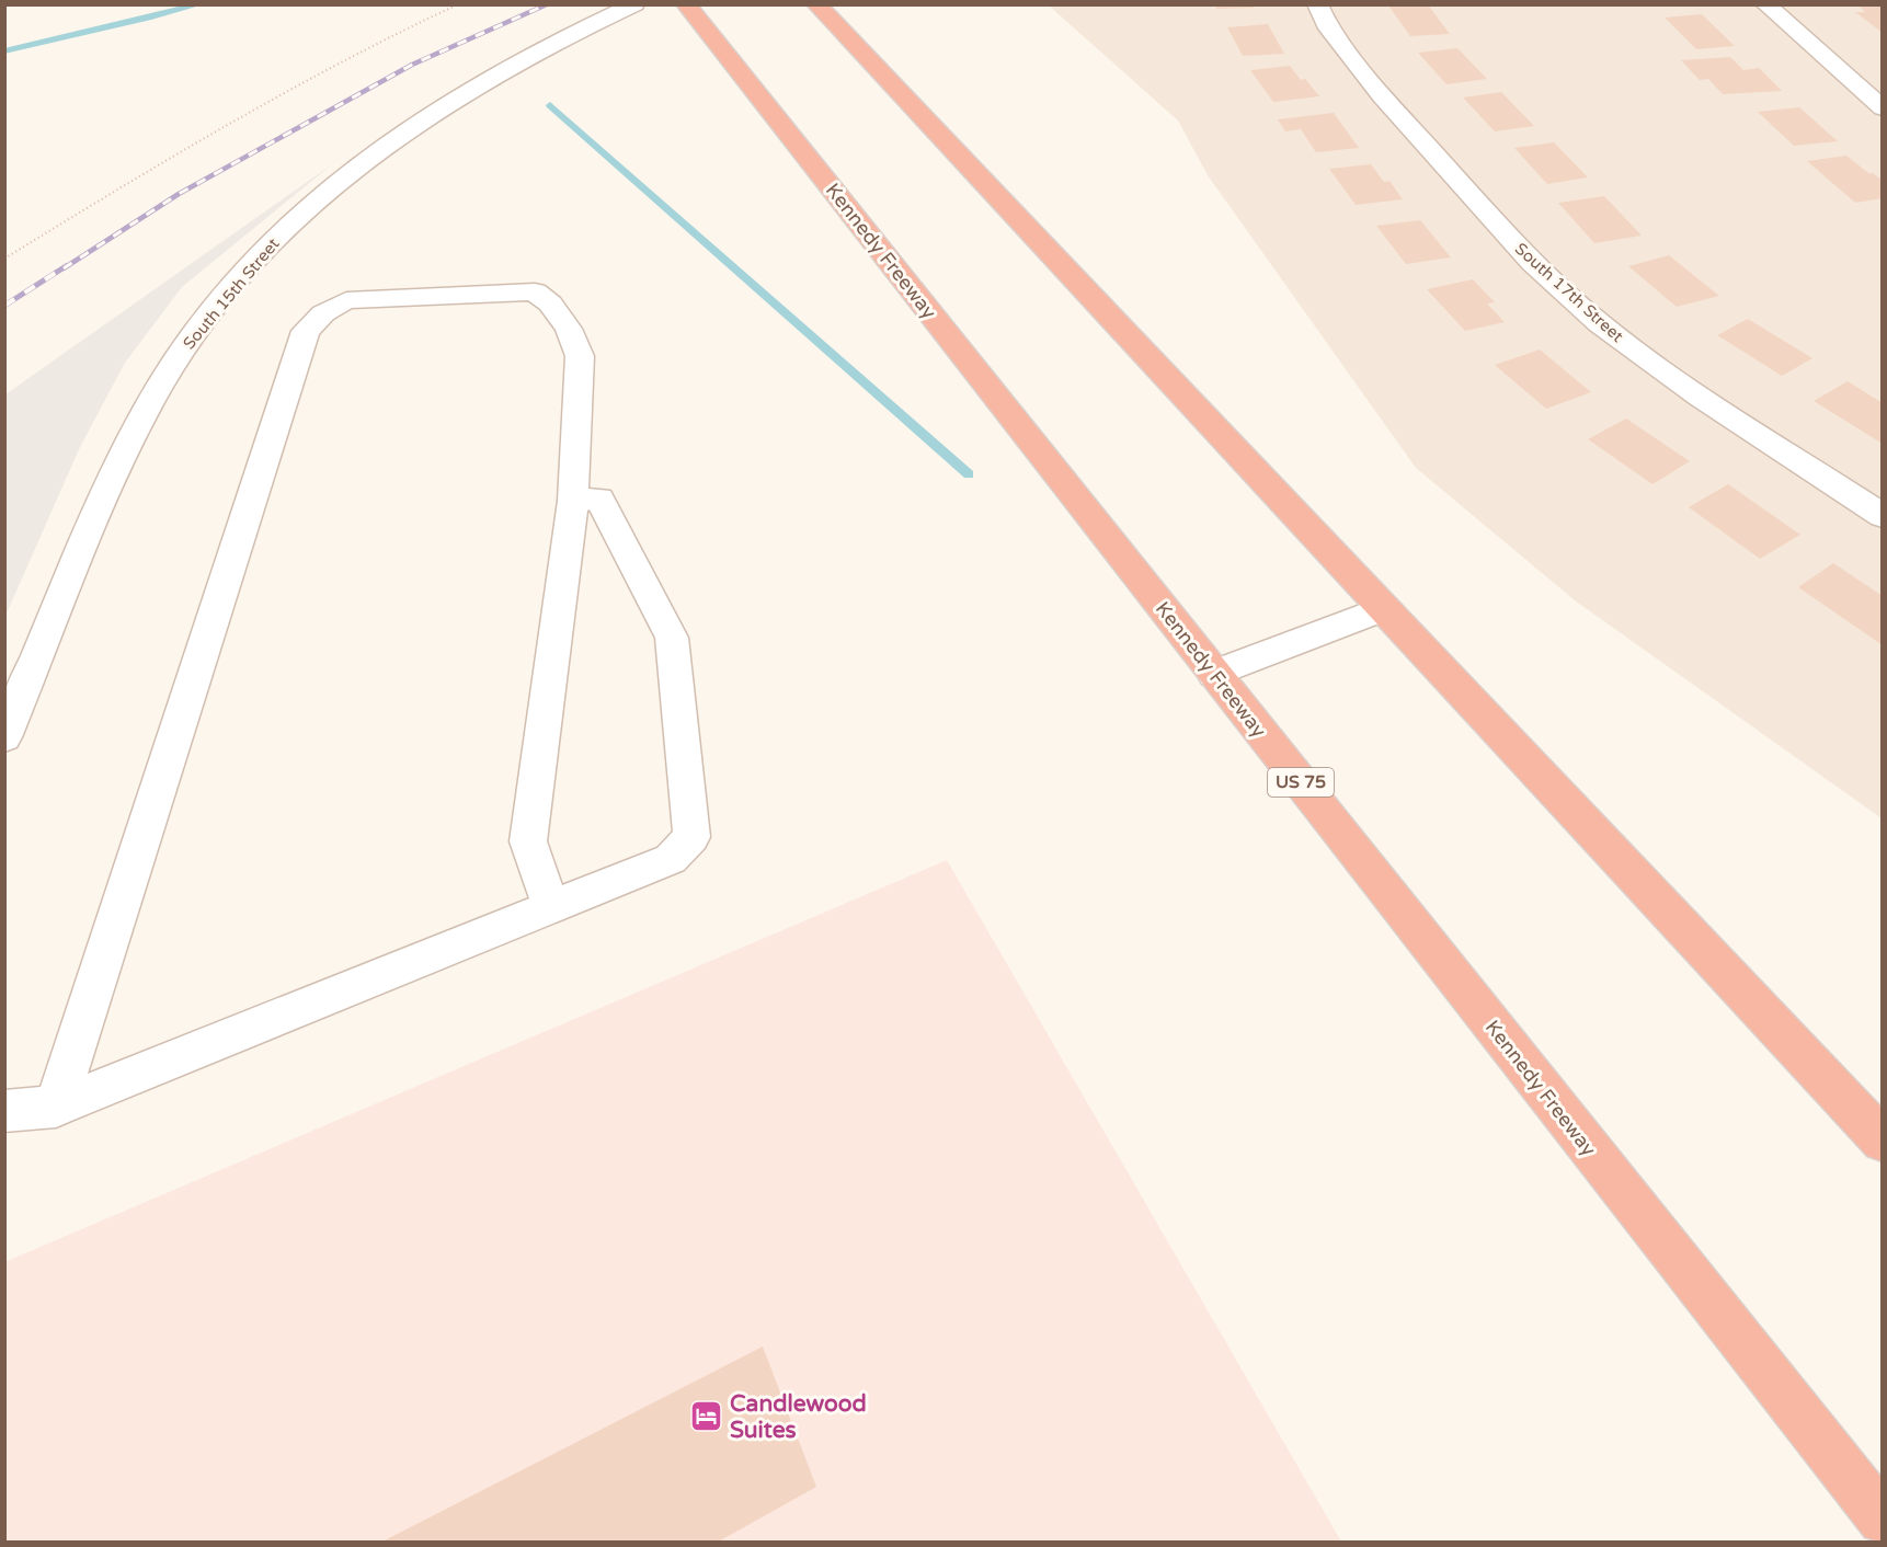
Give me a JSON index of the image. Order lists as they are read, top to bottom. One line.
{"streets":{"highway":["Kennedy Freeway","US 75"],"street":["South 17th Street","South 15th Street"]},"places":{"hotel":["Candlewood Suites"]}}
